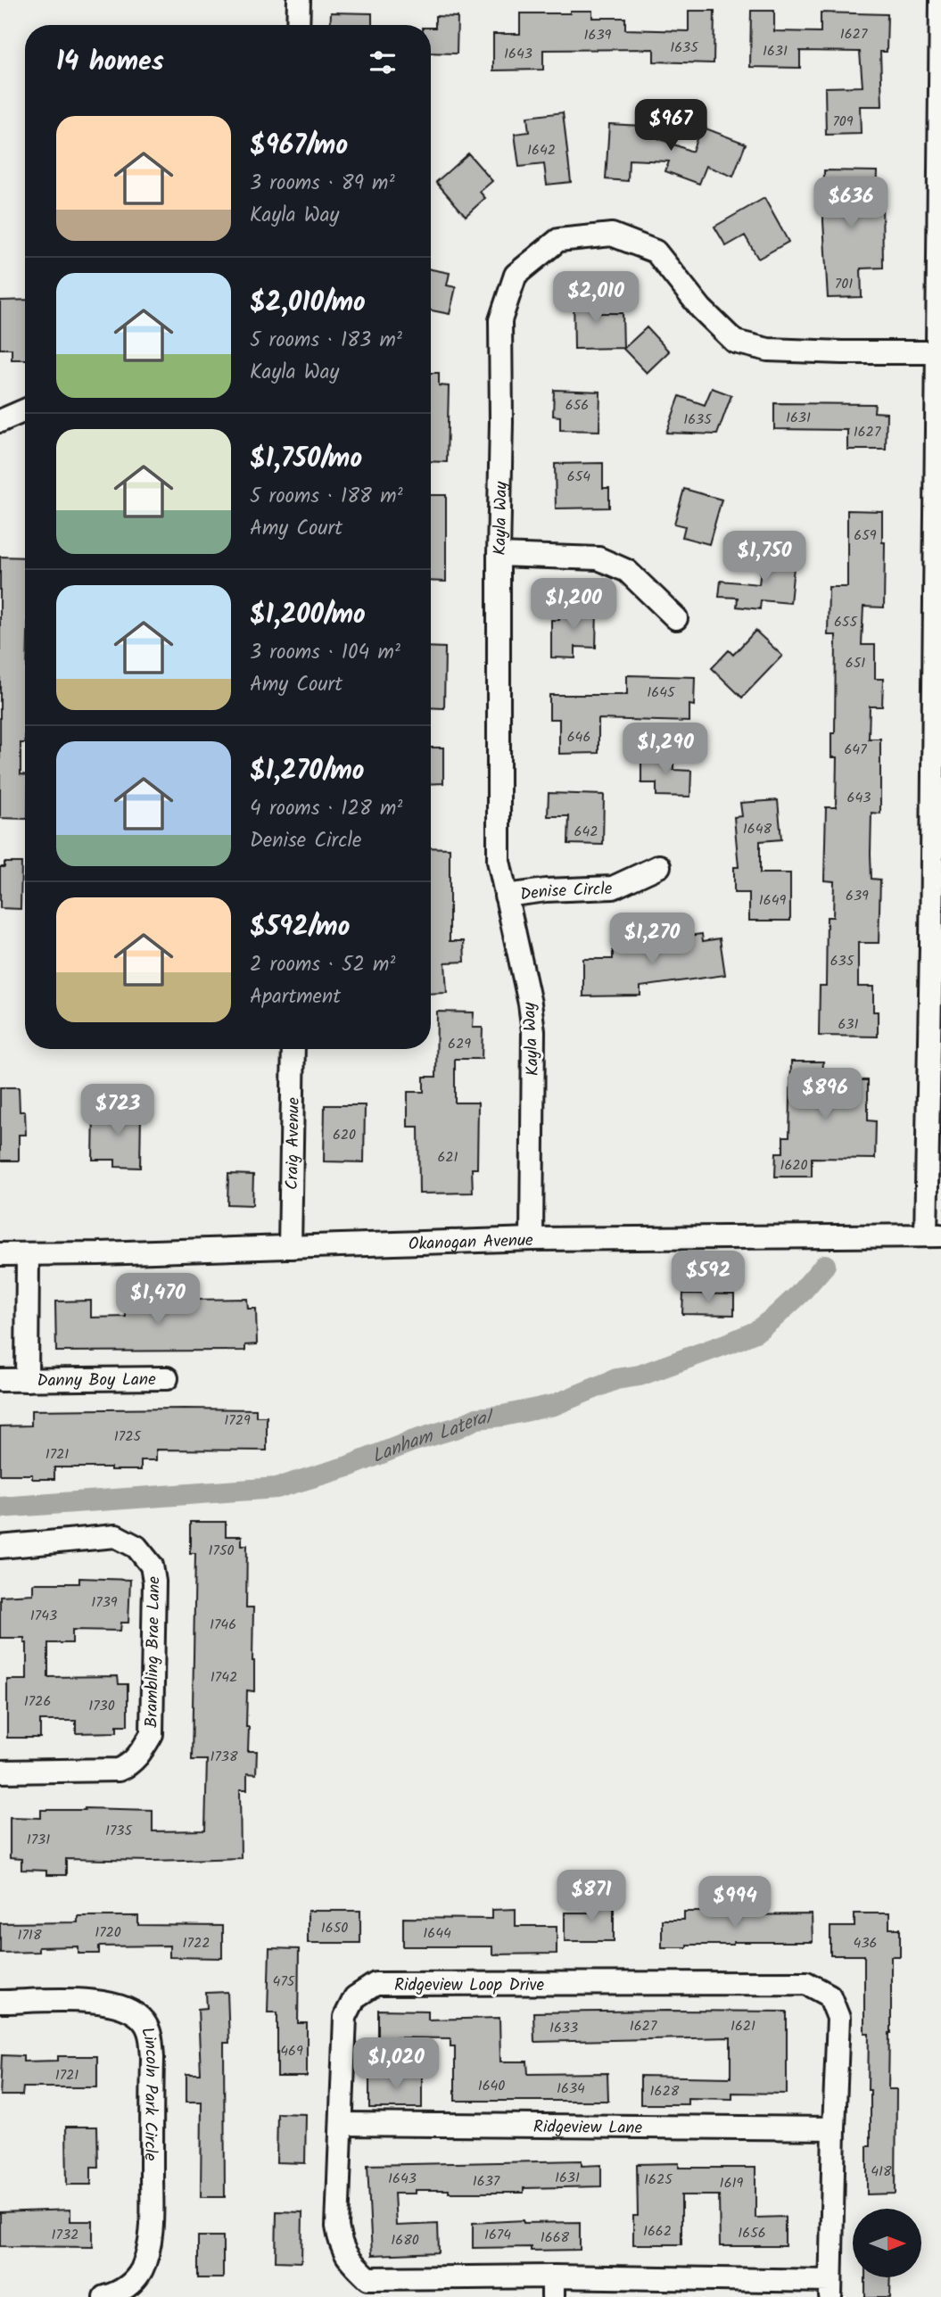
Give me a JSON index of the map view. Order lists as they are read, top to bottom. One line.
{"streets":{"street":["Kayla Way","Denise Circle","Craig Avenue","Okanogan Avenue","Danny Boy Lane","Brambling Brae Lane","Ridgeview Loop Drive","Lincoln Park Circle","Ridgeview Lane"]},"crossings":[["Kayla Way","Denise Circle"],["Kayla Way","Okanogan Avenue"],["Craig Avenue","Okanogan Avenue"],["Okanogan Avenue","Danny Boy Lane"],["Ridgeview Loop Drive","Ridgeview Lane"]],"water":["Lanham Lateral"],"house_numbers":["1627","1639","1635","1631","1643","709","1642","701","656","1631","1635","1627","654","659","655","651","1645","646","647","643","1648","642","639","1649","635","631","629","620","621","1620","1729","1725","1721","1750","1739","1743","1746","1742","1726","1730","1738","1735","1731","1650","1720","1644","1718","1722","436","475","1627","1621","1633","469","1721","1640","1634","1628","418","1631","1643","1625","1637","1619","1662","1656","1732","1674","1668","1680"],"north":"right","page":{"heading":"14 homes","price":["$967","$636","$2,010","$1,750","$1,200","$1,290","$1,270","$896","$723","$592","$1,470","$871","$994","$1,020"],"list":[{"name":"$967/mo","note":"3 rooms · 89 m² · Kayla Way"},{"name":"$2,010/mo","note":"5 rooms · 183 m² · Kayla Way"},{"name":"$1,750/mo","note":"5 rooms · 188 m² · Amy Court"},{"name":"$1,200/mo","note":"3 rooms · 104 m² · Amy Court"},{"name":"$1,270/mo","note":"4 rooms · 128 m² · Denise Circle"},{"name":"$592/mo","note":"2 rooms · 52 m² · Apartment"}]}}
